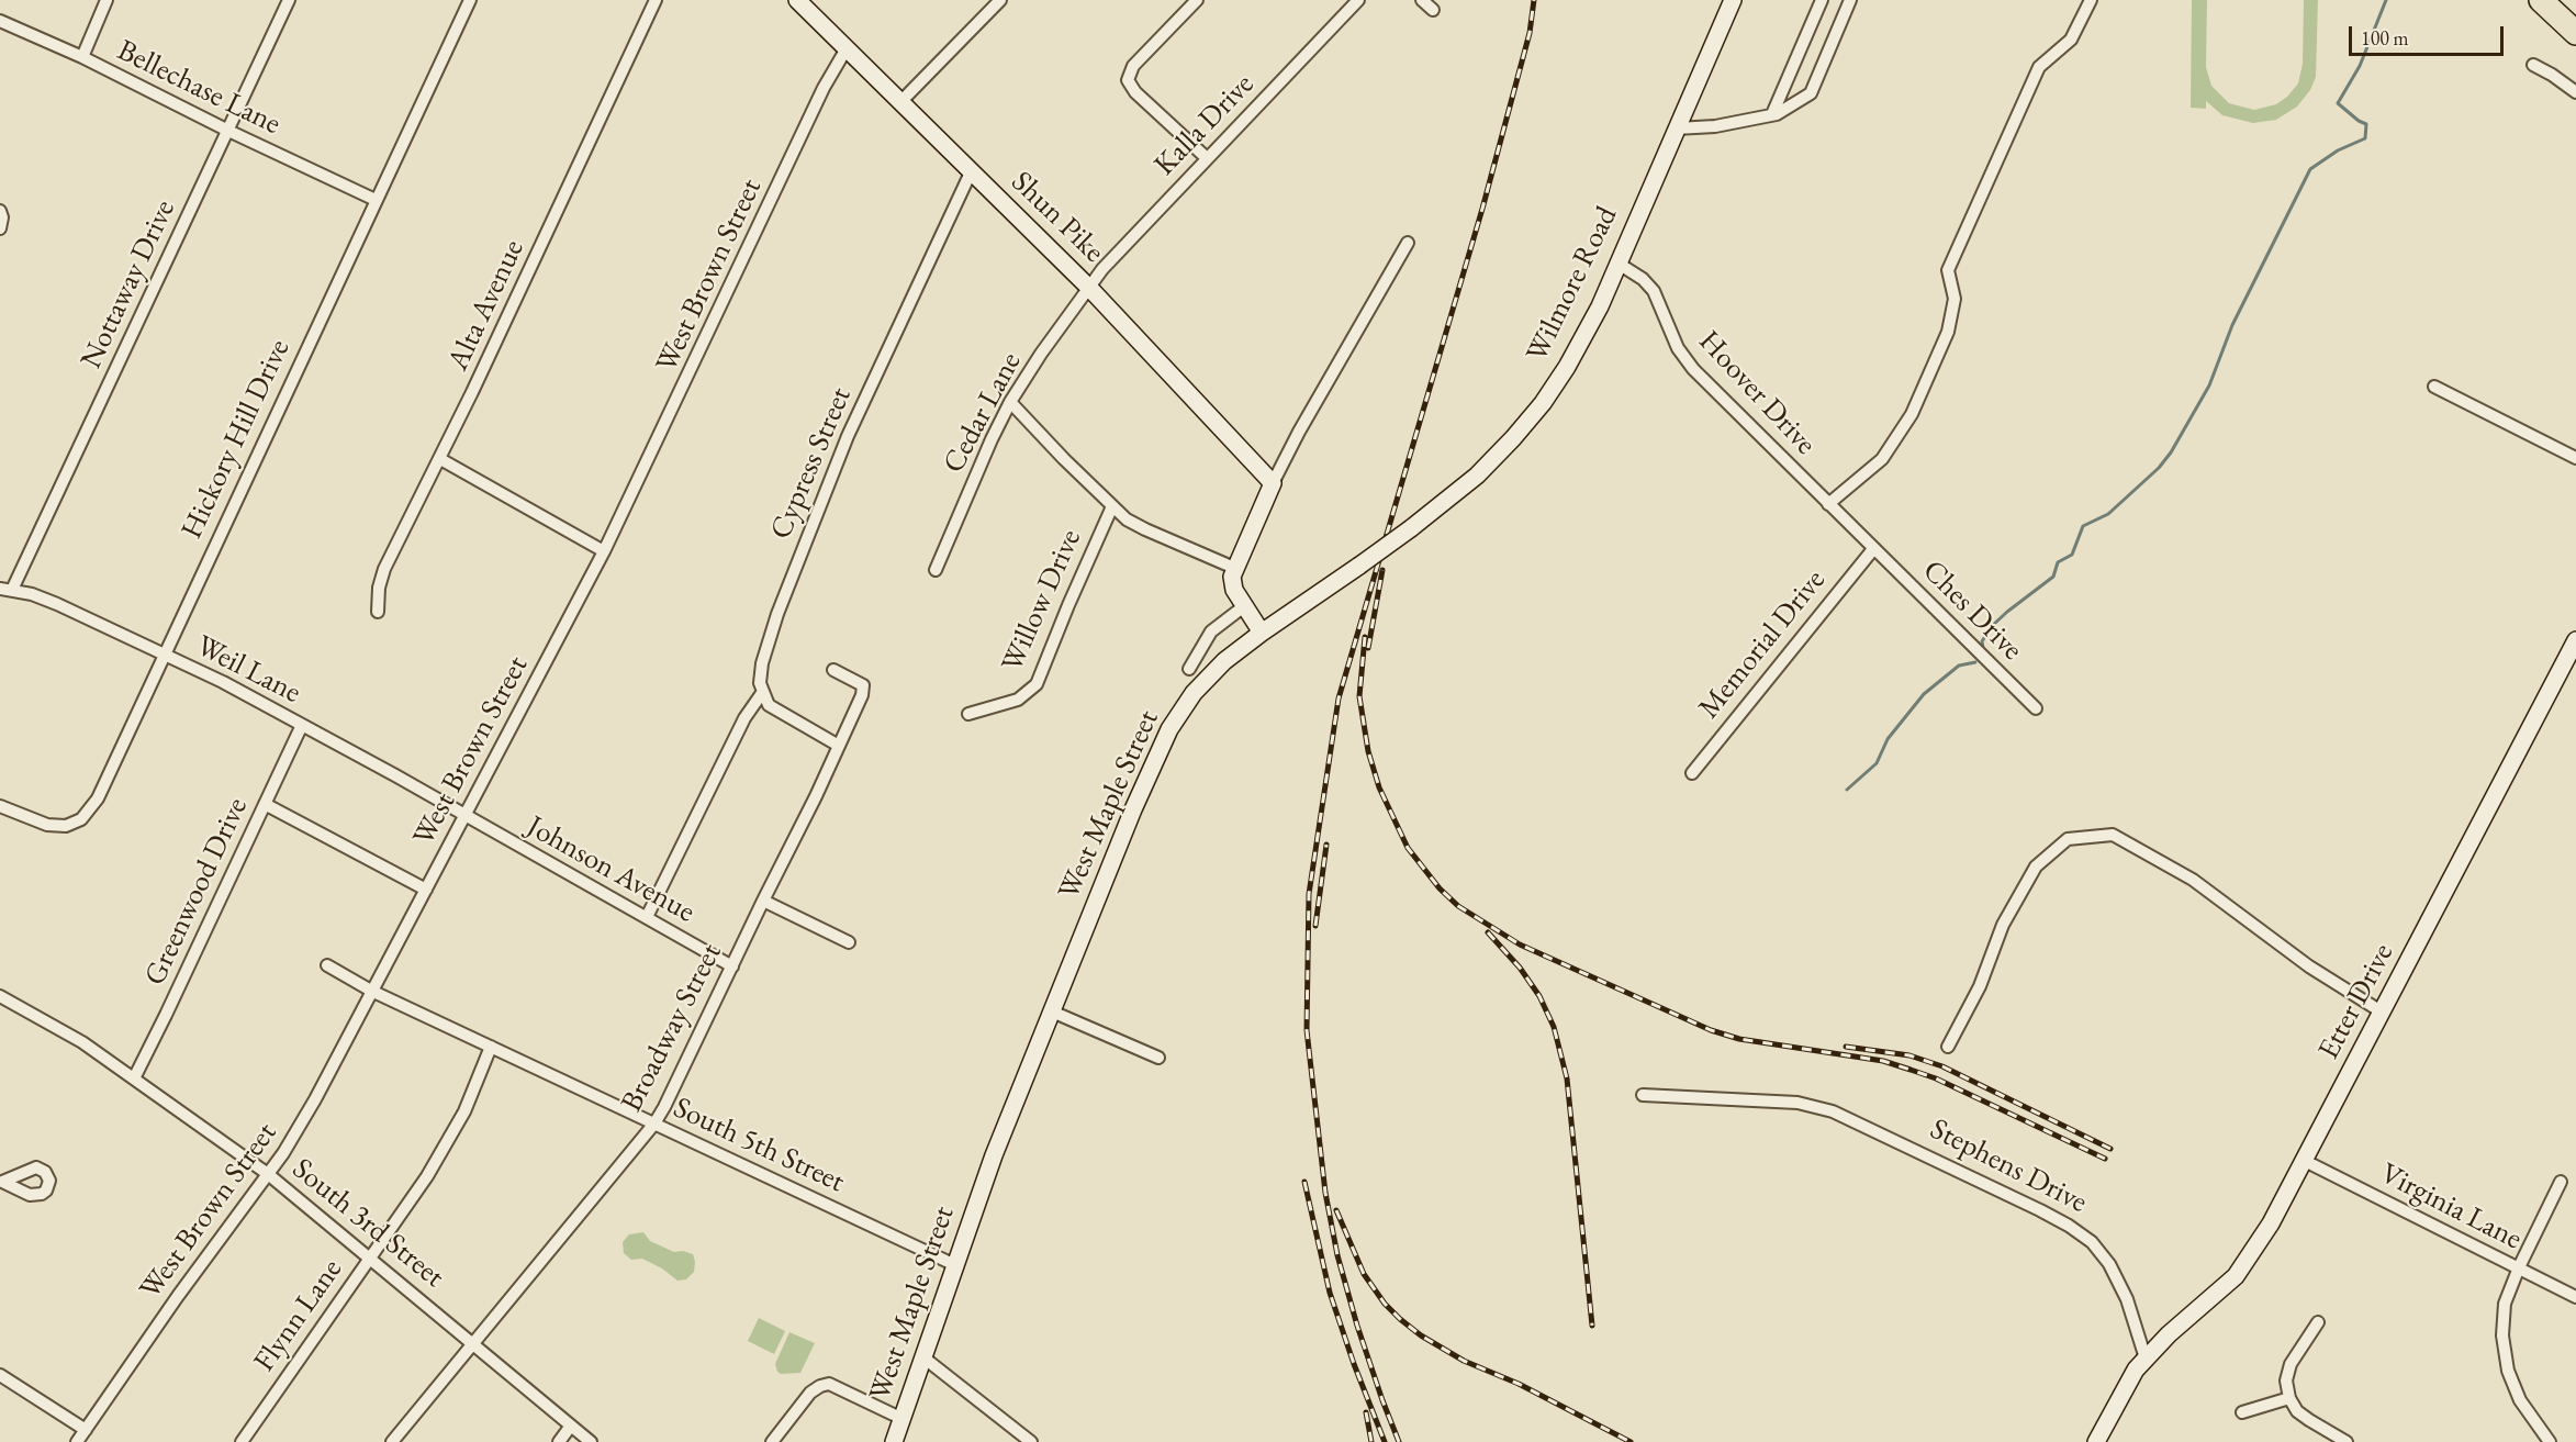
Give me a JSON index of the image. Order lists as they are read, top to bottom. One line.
{"streets":{"street":["Bellechase Lane","Kalla Drive","Shun Pike","West Brown Street","Nottaway Drive","Wilmore Road","Alta Avenue","Hoover Drive","Cedar Lane","Hickory Hill Drive","Cypress Street","Willow Drive","Ches Drive","Memorial Drive","Weil Lane","West Maple Street","Johnson Avenue","Greenwood Drive","Etter Drive","Broadway Street","South 5th Street","Stephens Drive","Virginia Lane","South 3rd Street","Flynn Lane"]},"crossings":[["Bellechase Lane","Nottaway Drive"],["Bellechase Lane","Hickory Hill Drive"],["Kalla Drive","Shun Pike"],["Kalla Drive","Cedar Lane"],["Shun Pike","West Brown Street"],["Shun Pike","Cedar Lane"],["Shun Pike","Cypress Street"],["West Brown Street","Weil Lane"],["West Brown Street","Johnson Avenue"],["West Brown Street","South 5th Street"],["West Brown Street","South 3rd Street"],["Nottaway Drive","Weil Lane"],["Wilmore Road","Hoover Drive"],["Wilmore Road","West Maple Street"],["Hoover Drive","Ches Drive"],["Hoover Drive","Memorial Drive"],["Hickory Hill Drive","Weil Lane"],["Ches Drive","Memorial Drive"],["Weil Lane","Johnson Avenue"],["Weil Lane","Greenwood Drive"],["West Maple Street","South 5th Street"],["Johnson Avenue","Broadway Street"],["Greenwood Drive","South 3rd Street"],["Etter Drive","Stephens Drive"],["Etter Drive","Virginia Lane"],["Broadway Street","South 5th Street"],["Broadway Street","South 3rd Street"],["South 5th Street","Flynn Lane"],["South 3rd Street","Flynn Lane"]],"scale_bar":"100 m"}
